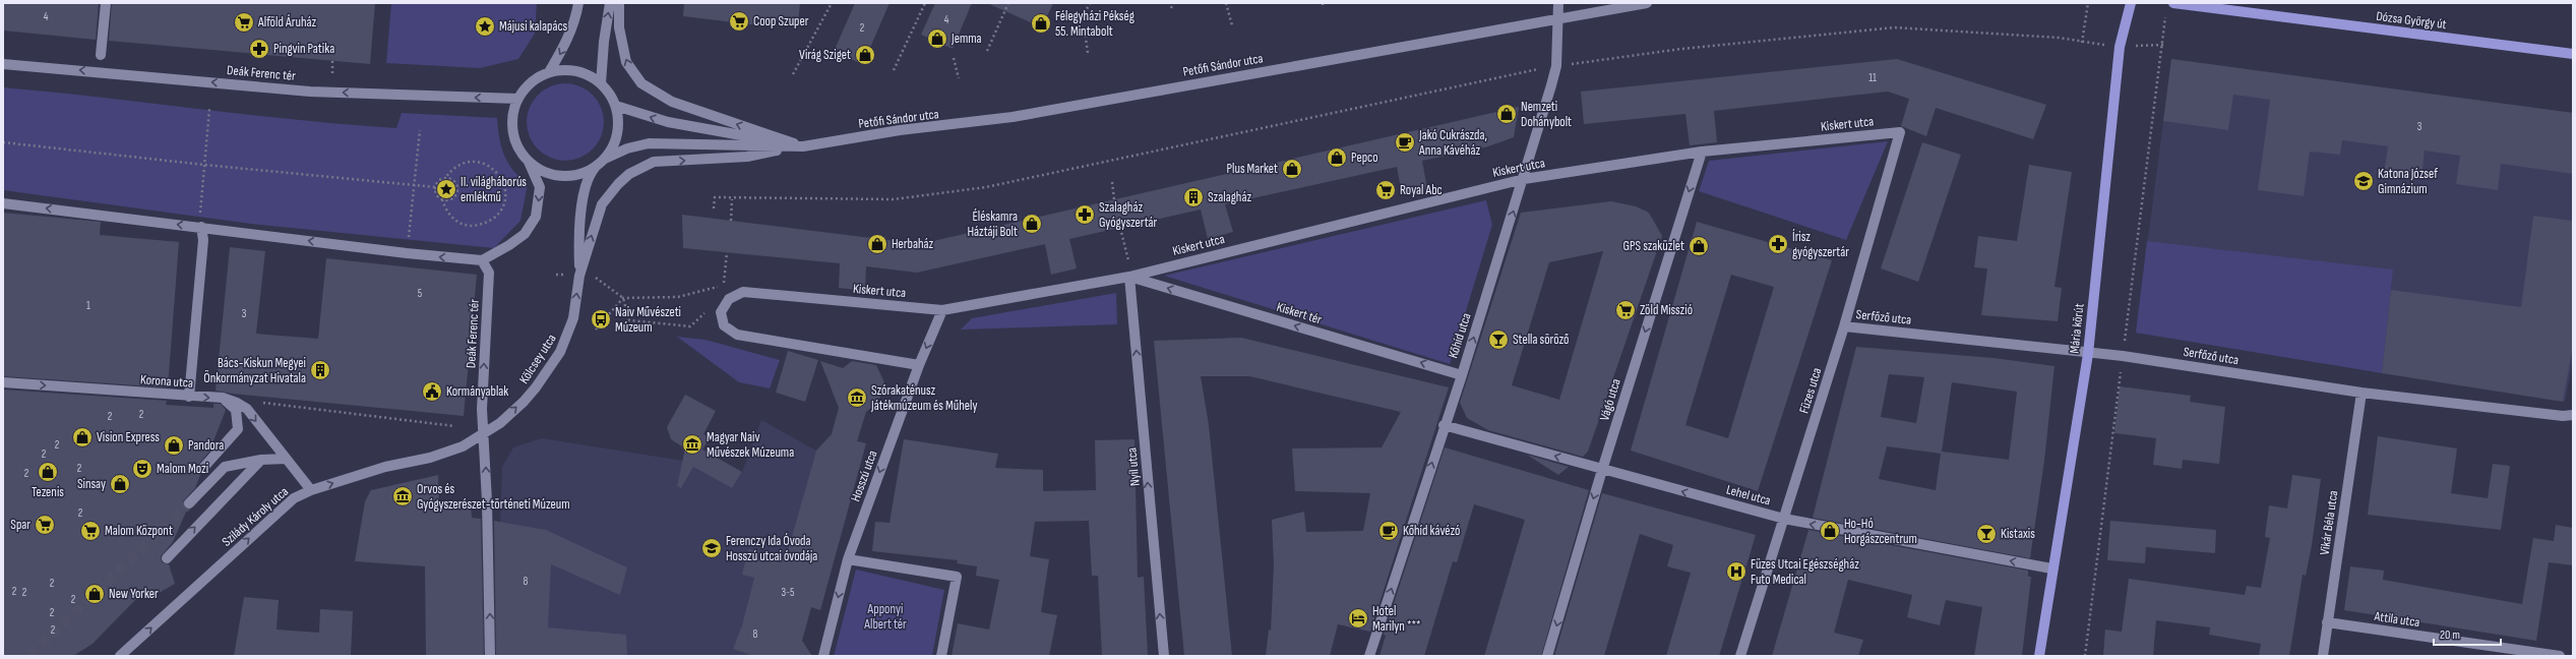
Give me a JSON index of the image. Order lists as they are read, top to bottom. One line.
{"streets":{"main road":["Dózsa György út","Mária körút"],"street":["Petőfi Sándor utca","Deák Ferenc tér","Kiskert utca","Kiskert tér","Serfőző utca","Kőhíd utca","Kölcsey utca","Korona utca","Füzes utca","Vágó utca","Nyíl utca","Hosszú utca","Lehel utca","Szilády Károly utca","Vikár Béla utca","Attila utca"]},"crossings":[["Petőfi Sándor utca","Deák Ferenc tér"],["Petőfi Sándor utca","Kőhíd utca"],["Deák Ferenc tér","Kölcsey utca"],["Deák Ferenc tér","Szilády Károly utca"],["Kiskert utca","Kiskert tér"],["Kiskert utca","Kőhíd utca"],["Kiskert utca","Füzes utca"],["Kiskert utca","Vágó utca"],["Kiskert utca","Nyíl utca"],["Kiskert utca","Hosszú utca"],["Kiskert tér","Kőhíd utca"],["Kiskert tér","Nyíl utca"],["Serfőző utca","Mária körút"],["Serfőző utca","Füzes utca"],["Serfőző utca","Vikár Béla utca"],["Mária körút","Lehel utca"],["Kőhíd utca","Lehel utca"],["Kölcsey utca","Szilády Károly utca"],["Korona utca","Szilády Károly utca"],["Füzes utca","Lehel utca"],["Vágó utca","Lehel utca"],["Vikár Béla utca","Attila utca"]],"one_way":["Deák Ferenc tér","Kiskert tér","Kőhíd utca","Kölcsey utca","Korona utca","Vágó utca","Nyíl utca","Hosszú utca","Lehel utca"],"parks":["Apponyi Albert tér"],"places":{"supermarket":["Coop Szuper","Alföld Áruház","Royal Abc","Zöld Misszió","Spar","Malom Központ"],"shop":["Félegyházi Pékség 55. Mintabolt","Jemma","Virág Sziget","Nemzeti Dohánybolt","Pepco","Plus Market","Éléskamra Háztáji Bolt","Herbaház","GPS szaküzlet","Vision Express","Pandora","Tezenis","Sinsay","Ho-Hó Horgászcentrum","New Yorker"],"place":["Májusi kalapács","II. világháborús emlékmű"],"pharmacy":["Pingvin Patika","Szalagház Gyógyszertár","Írisz gyógyszertár"],"cafe":["Jakó Cukrászda, Anna Kávéház","Kőhíd kávézó"],"school or university":["Katona József Gimnázium","Ferenczy Ida Óvoda Hosszú utcai óvodája"],"building":["Szalagház","Bács-Kiskun Megyei Önkormányzat Hivatala"],"bus stop":["Naiv Művészeti Múzeum"],"bar":["Stella söröző","Kistaxis"],"public building":["Kormányablak"],"museum":["Szórakaténusz Játékmúzeum és Műhely","Magyar Naiv Művészek Múzeuma","Orvos és Gyógyszerészet-történeti Múzeum"],"theatre":["Malom Mozi"],"hospital":["Füzes Utcai Egészségház Futo Medical"],"hotel":["Hotel Marilyn ***"]},"house_numbers":["4","4","2","11","3","5","1","3","2","2","2","2","2","2","2","8","2","2","2","3-5","2","2","2","8"],"scale_bar":"20 m"}
